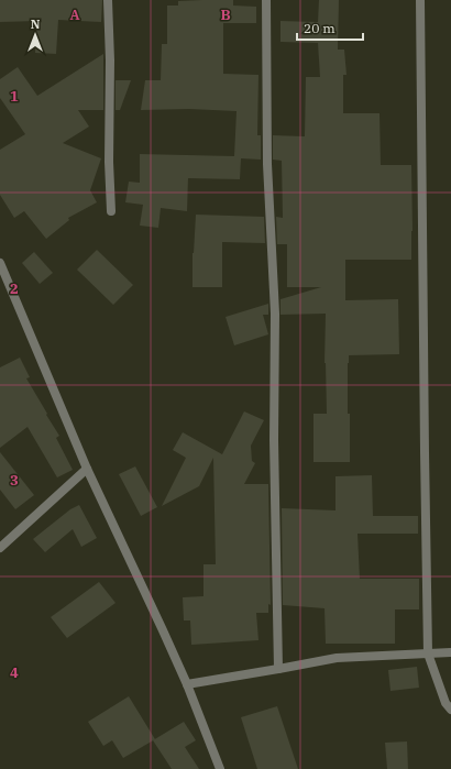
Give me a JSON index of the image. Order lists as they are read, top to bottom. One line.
{"scale_bar":"20 m","north":"top","grid":{"columns":["A","B"],"rows":["1","2","3","4"]}}
